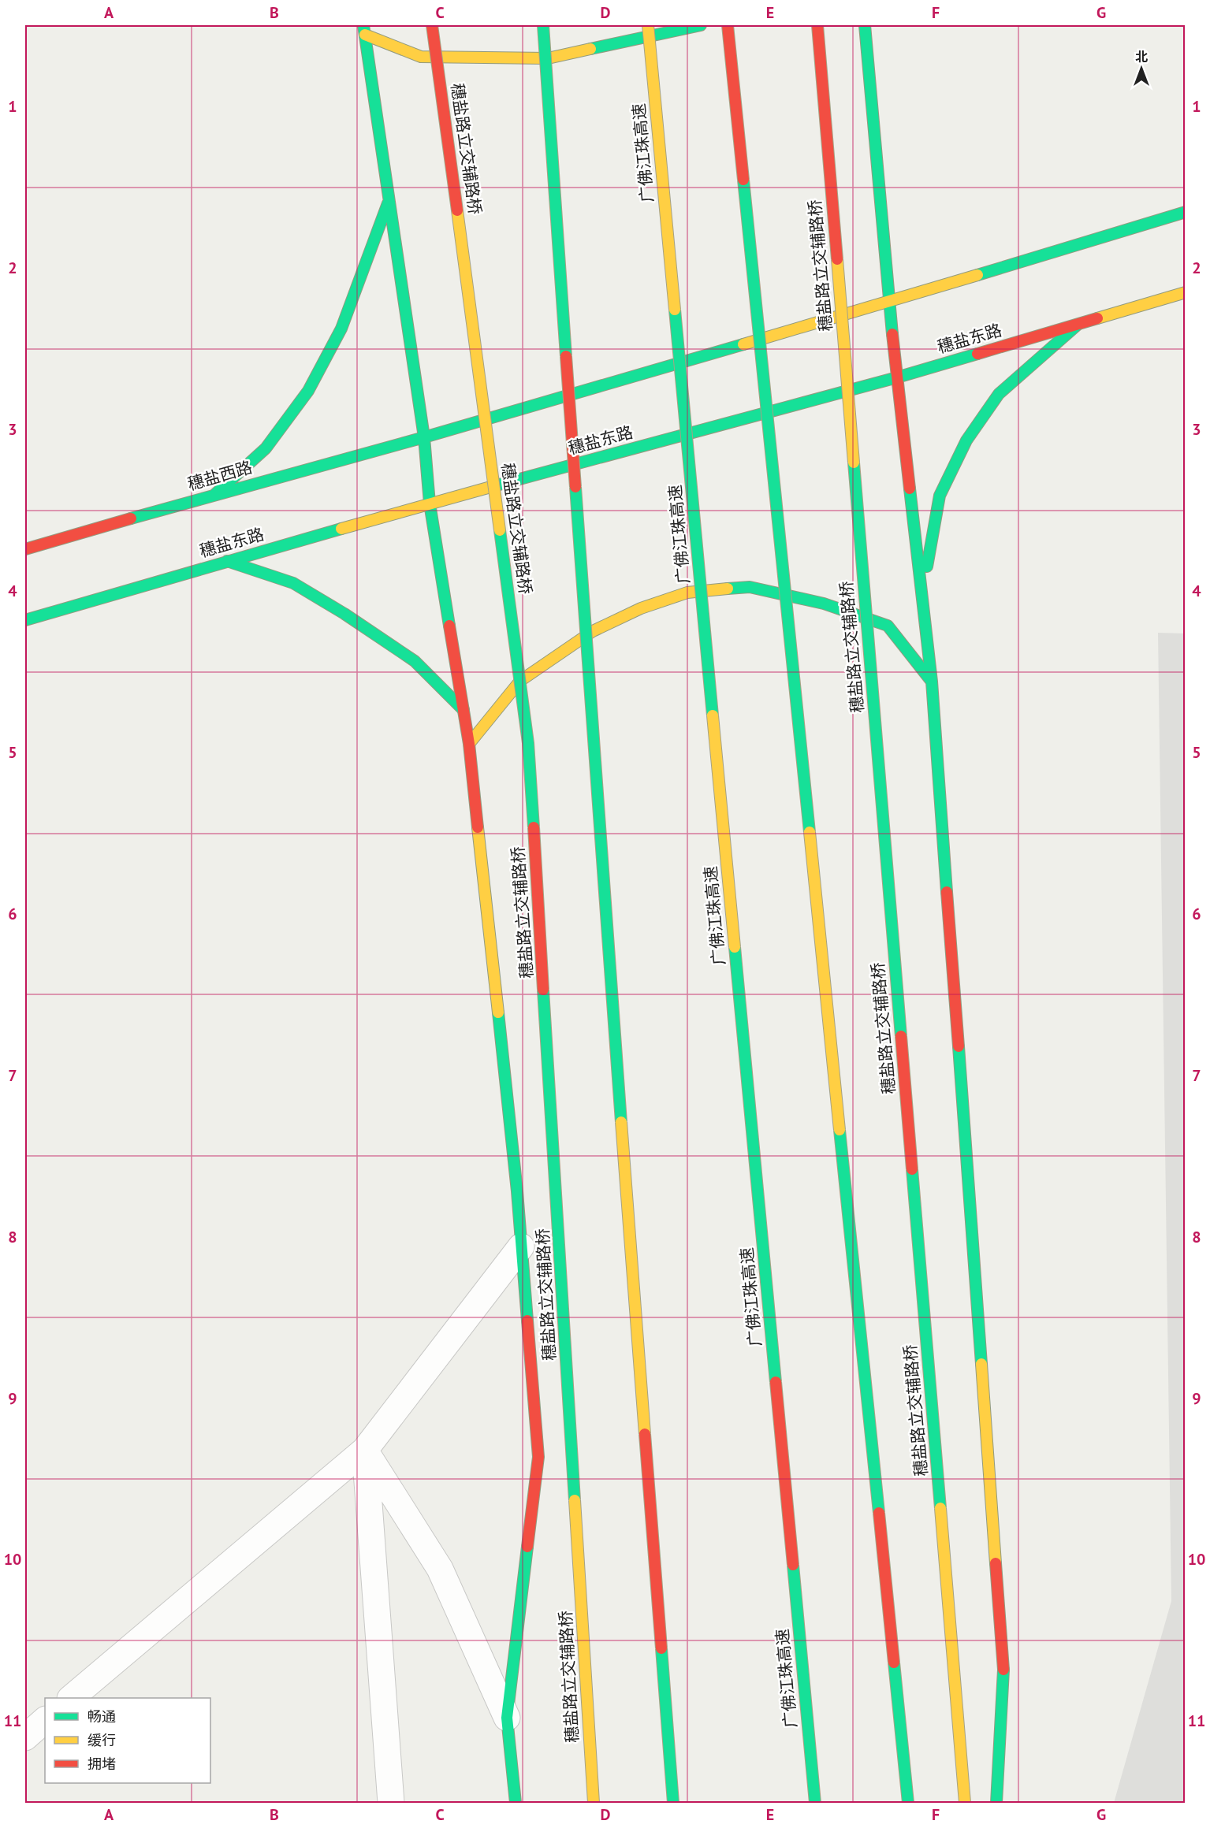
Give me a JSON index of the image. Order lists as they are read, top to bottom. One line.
{"streets":{"main road":["穗盐路立交辅路桥","广佛江珠高速","穗盐东路","穗盐西路"]},"legend":["畅通","缓行","拥堵"],"north":"top","grid":{"columns":["A","B","C","D","E","F","G"],"rows":["1","2","3","4","5","6","7","8","9","10","11"]}}
